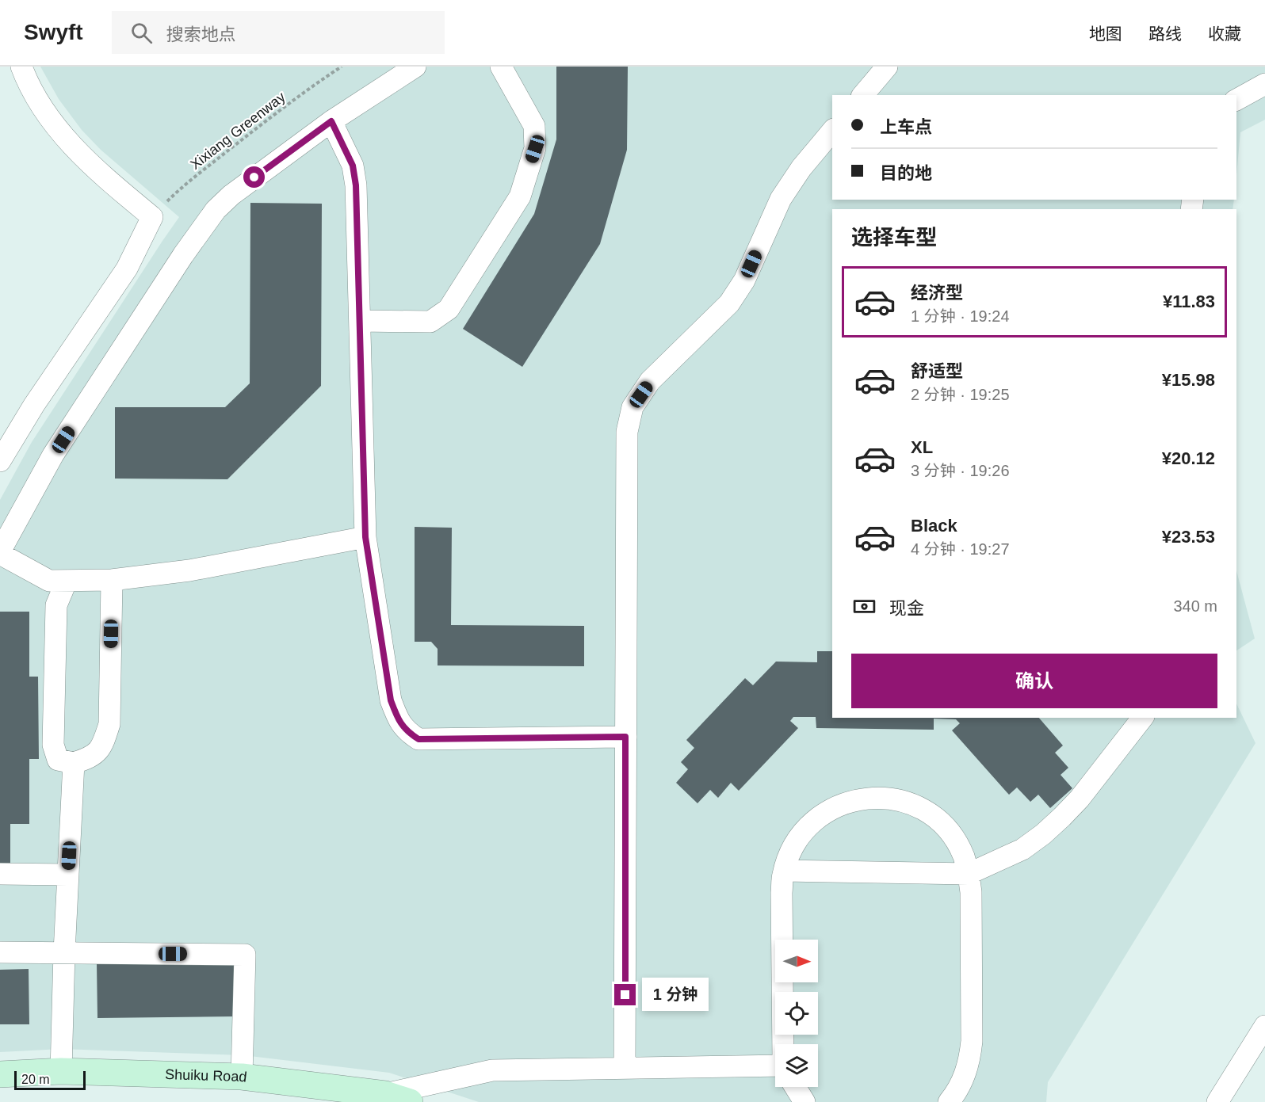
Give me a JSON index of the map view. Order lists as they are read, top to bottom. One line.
{"streets":{"street":["Shuiku Road"],"path":["Xixiang Greenway"]},"scale_bar":"20 m","north":"right","page":{"header":"Swyft","search":"搜索地点","nav":["地图","路线","收藏"],"banner":["上车点","目的地"],"heading":"选择车型","list":[{"name":"经济型","note":"1 分钟 · 19:24","value":"¥11.83"},{"name":"舒适型","note":"2 分钟 · 19:25","value":"¥15.98"},{"name":"XL","note":"3 分钟 · 19:26","value":"¥20.12"},{"name":"Black","note":"4 分钟 · 19:27","value":"¥23.53"}],"pay":["现金","340 m"],"buttons":"确认","bubble":"1 分钟","scale":"20 m"}}
